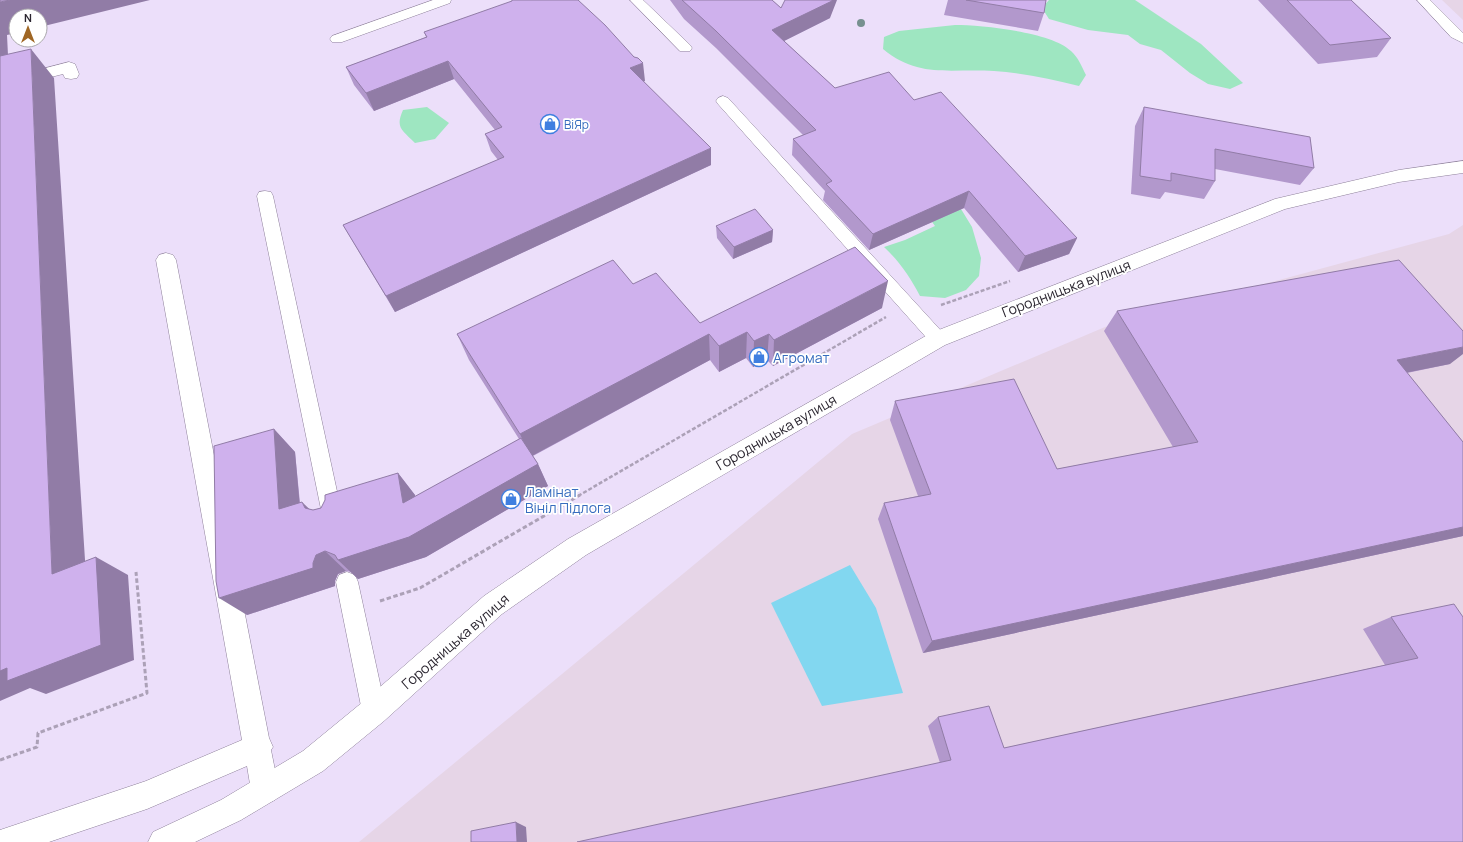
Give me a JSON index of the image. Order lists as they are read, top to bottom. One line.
{"streets":{"street":["Городницька вулиця"]},"places":{"shop":["ВіЯр","Агромат","Ламінат Вініл Підлога"]},"north":"top"}
